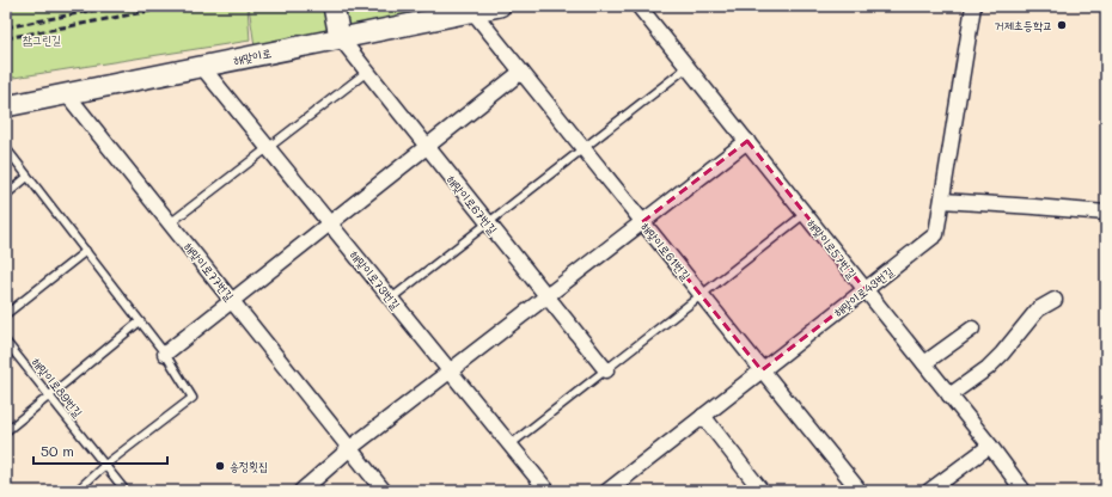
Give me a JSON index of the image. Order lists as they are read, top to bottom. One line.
{"streets":{"street":["해맞이로","해맞이로67번길","해맞이로57번길","해맞이로61번길","해맞이로77번길","해맞이로73번길","해맞이로43번길"],"lane":["해맞이로89번길"]},"crossings":[["해맞이로","해맞이로67번길"],["해맞이로","해맞이로61번길"],["해맞이로","해맞이로77번길"],["해맞이로","해맞이로73번길"],["해맞이로57번길","해맞이로43번길"],["해맞이로61번길","해맞이로43번길"]],"parks":["참그린길"],"places":["거제초등학교","송정횟집"],"scale_bar":"50 m"}
